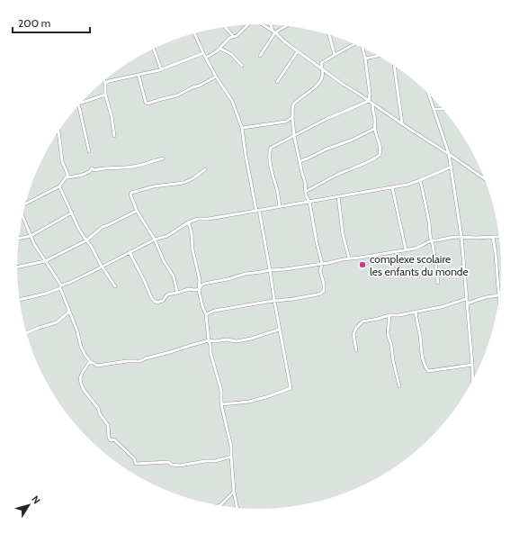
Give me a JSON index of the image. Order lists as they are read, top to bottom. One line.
{"places":["complexe scolaire les enfants du monde"],"scale_bar":"200 m","north":"top right"}
